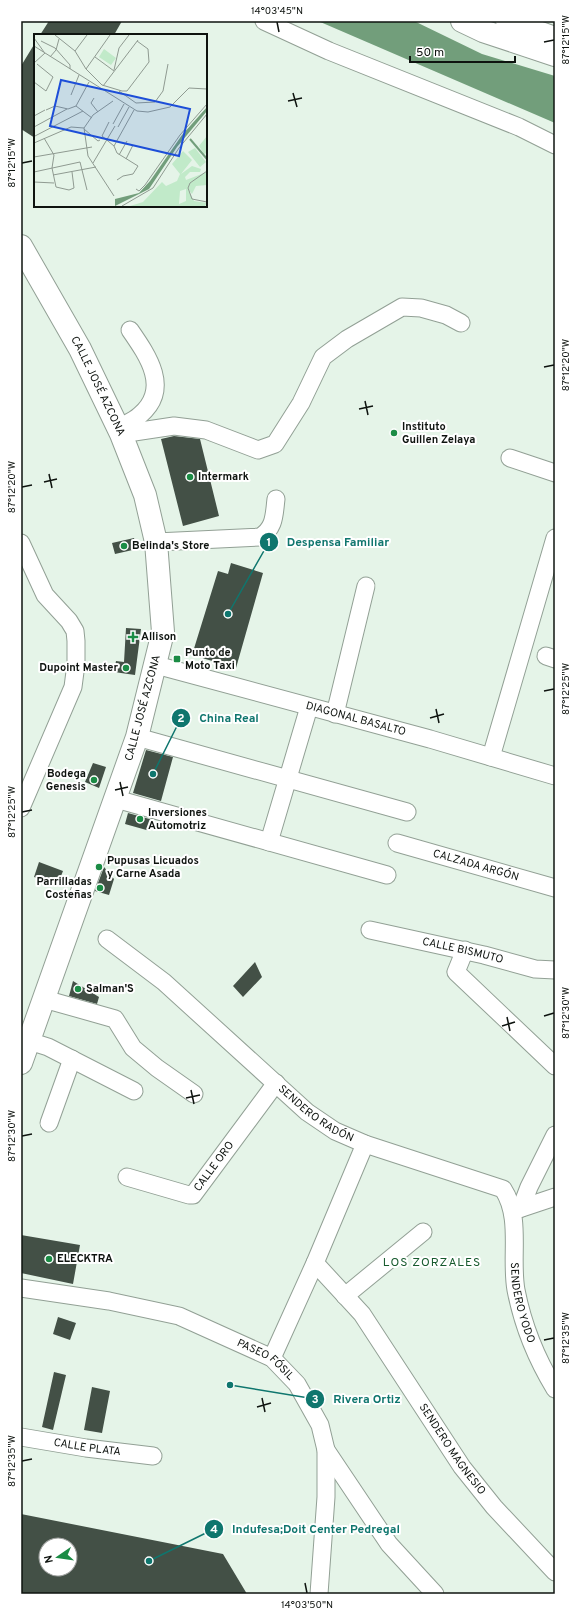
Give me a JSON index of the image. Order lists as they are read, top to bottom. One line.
{"streets":{"main road":["CALLE JOSÉ AZCONA"],"street":["DIAGONAL BASALTO","CALZADA ARGÓN","CALLE BISMUTO","SENDERO RADÓN","CALLE ORO","SENDERO YODO","PASEO FÓSIL","CALLE PLATA","SENDERO MAGNESIO"]},"crossings":[["CALLE JOSÉ AZCONA","DIAGONAL BASALTO"],["SENDERO RADÓN","CALLE ORO"],["SENDERO RADÓN","SENDERO YODO"]],"districts":["LOS ZORZALES"],"places":{"other":["Instituto Guillen Zelaya","Intermark","Belinda's Store","Despensa Familiar","Dupoint Master","China Real","Bodega Genesis","Inversiones Automotriz","Pupusas Licuados y Carne Asada","Parrilladas Costeñas","Salman'S","ELECKTRA","Rivera Ortiz","Indufesa;Doit Center Pedregal"],"health":["Allison"],"transit":["Punto de Moto Taxi"]},"scale_bar":"50 m","north":"left","coordinates":["14°03'45\"N","87°12'15\"W","87°12'20\"W","87°12'25\"W","87°12'30\"W","87°12'35\"W","14°03'50\"N"]}
